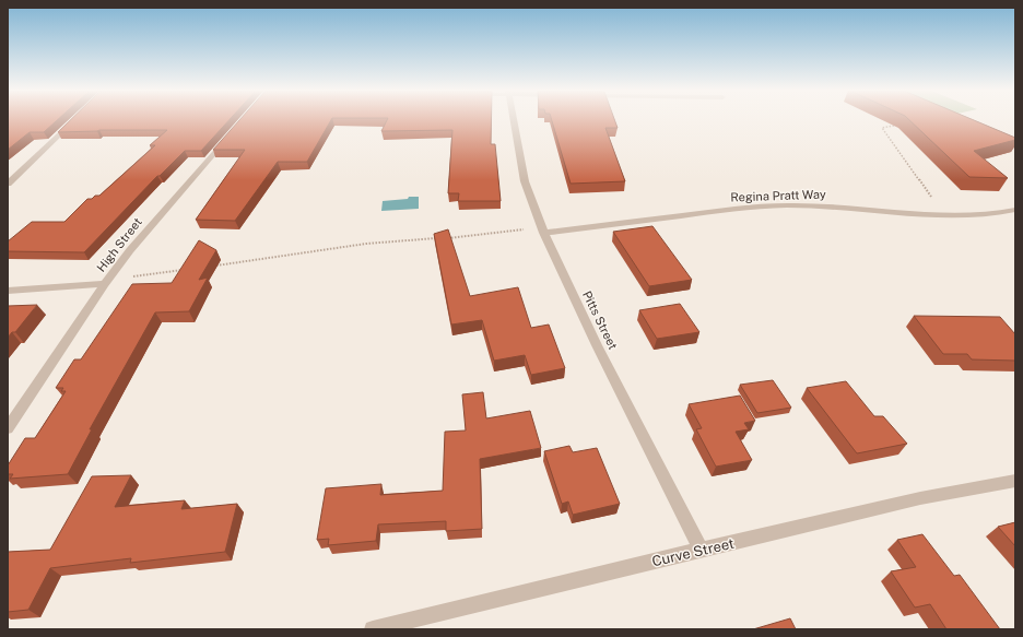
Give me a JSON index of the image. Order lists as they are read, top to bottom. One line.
{"streets":{"street":["Regina Pratt Way","High Street","Pitts Street","Curve Street"]},"crossings":[["Regina Pratt Way","Pitts Street"],["Pitts Street","Curve Street"]]}
